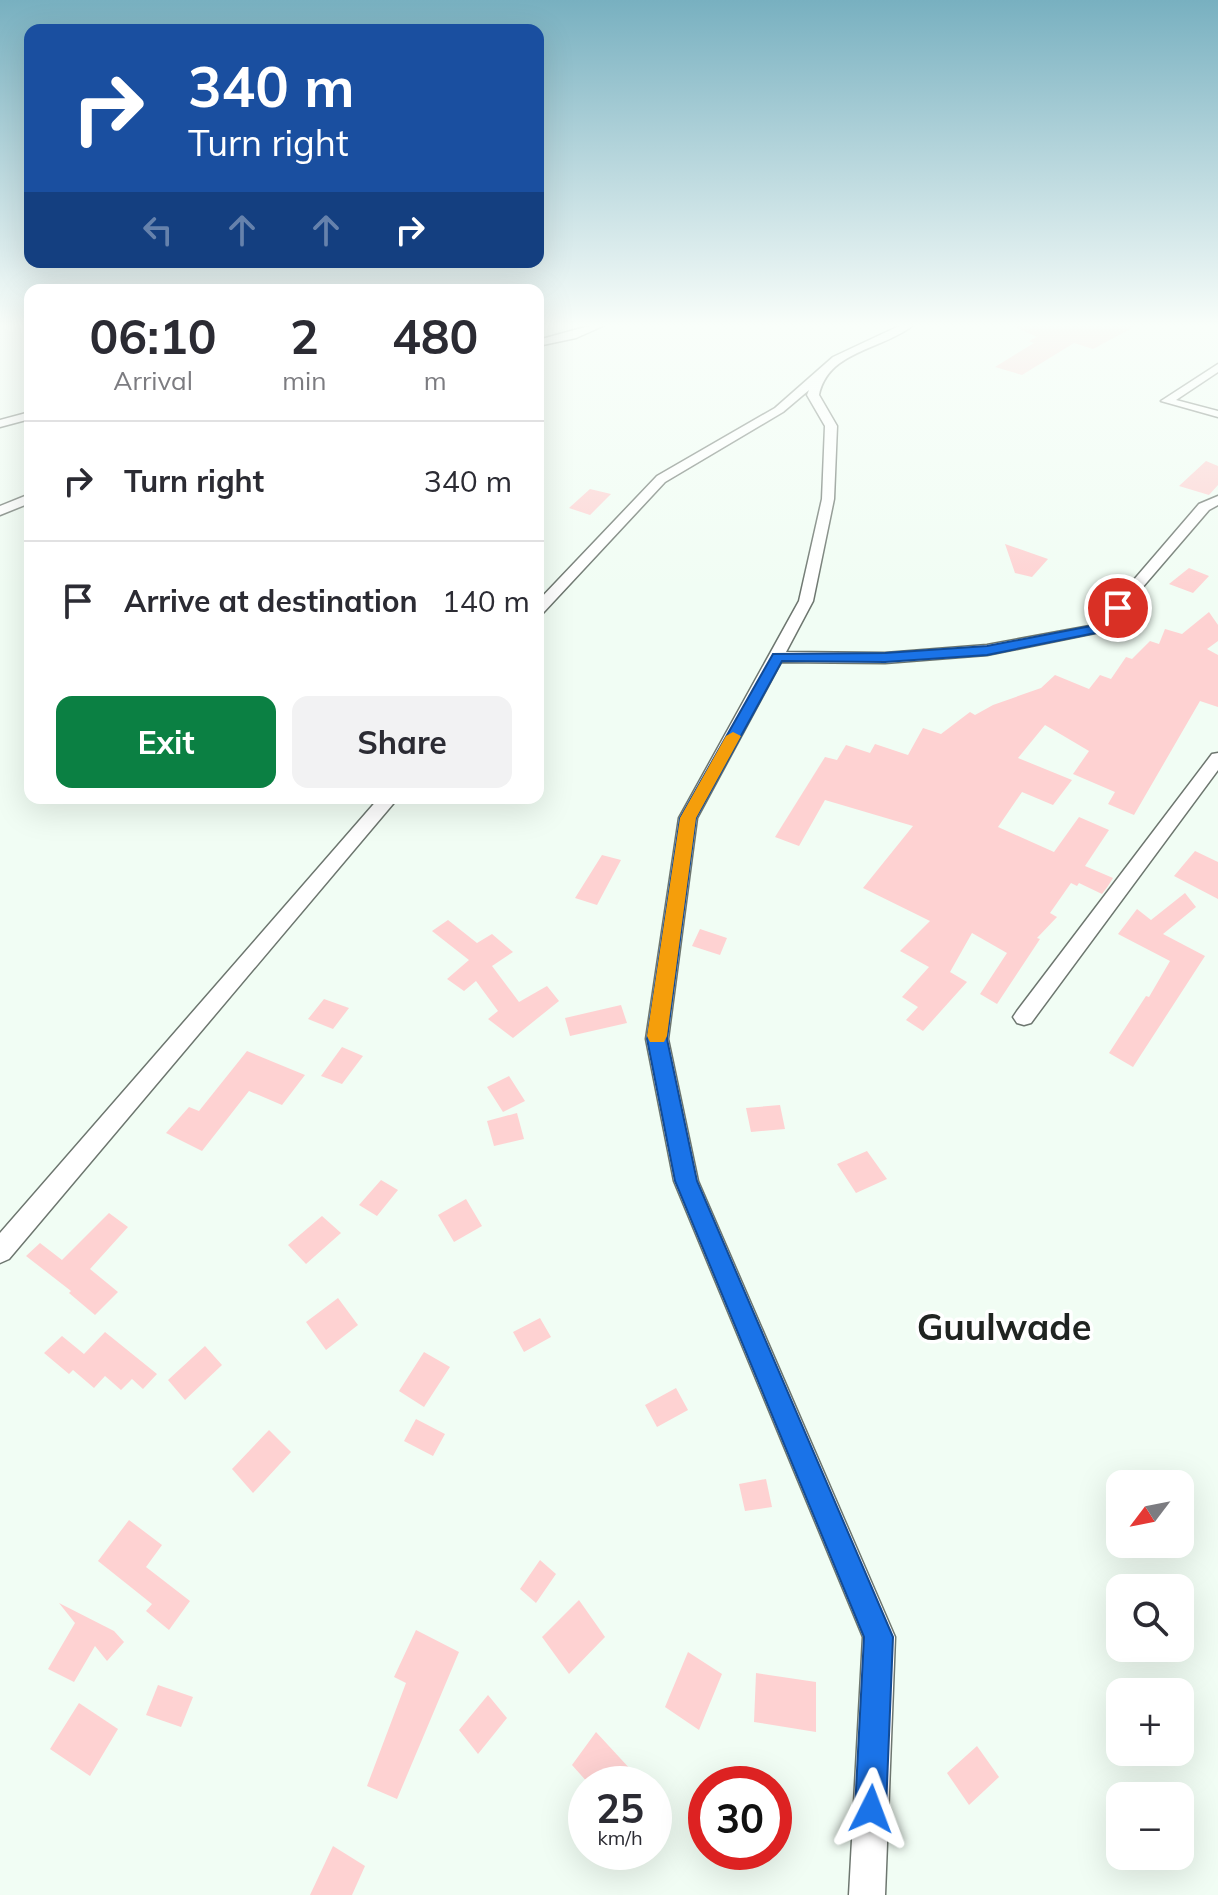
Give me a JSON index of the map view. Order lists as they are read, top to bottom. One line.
{"districts":["Guulwade"],"north":"bottom left","page":{"turn":["340 m","Turn right"],"eta":["06:10","Arrival","2","min","480","m"],"list":[{"name":"Turn right","value":"340 m"},{"name":"Arrive at destination","value":"140 m"}],"buttons":["Exit","Share"],"map_buttons":["+","−"],"speed":"25 km/h","limit":"30"}}
